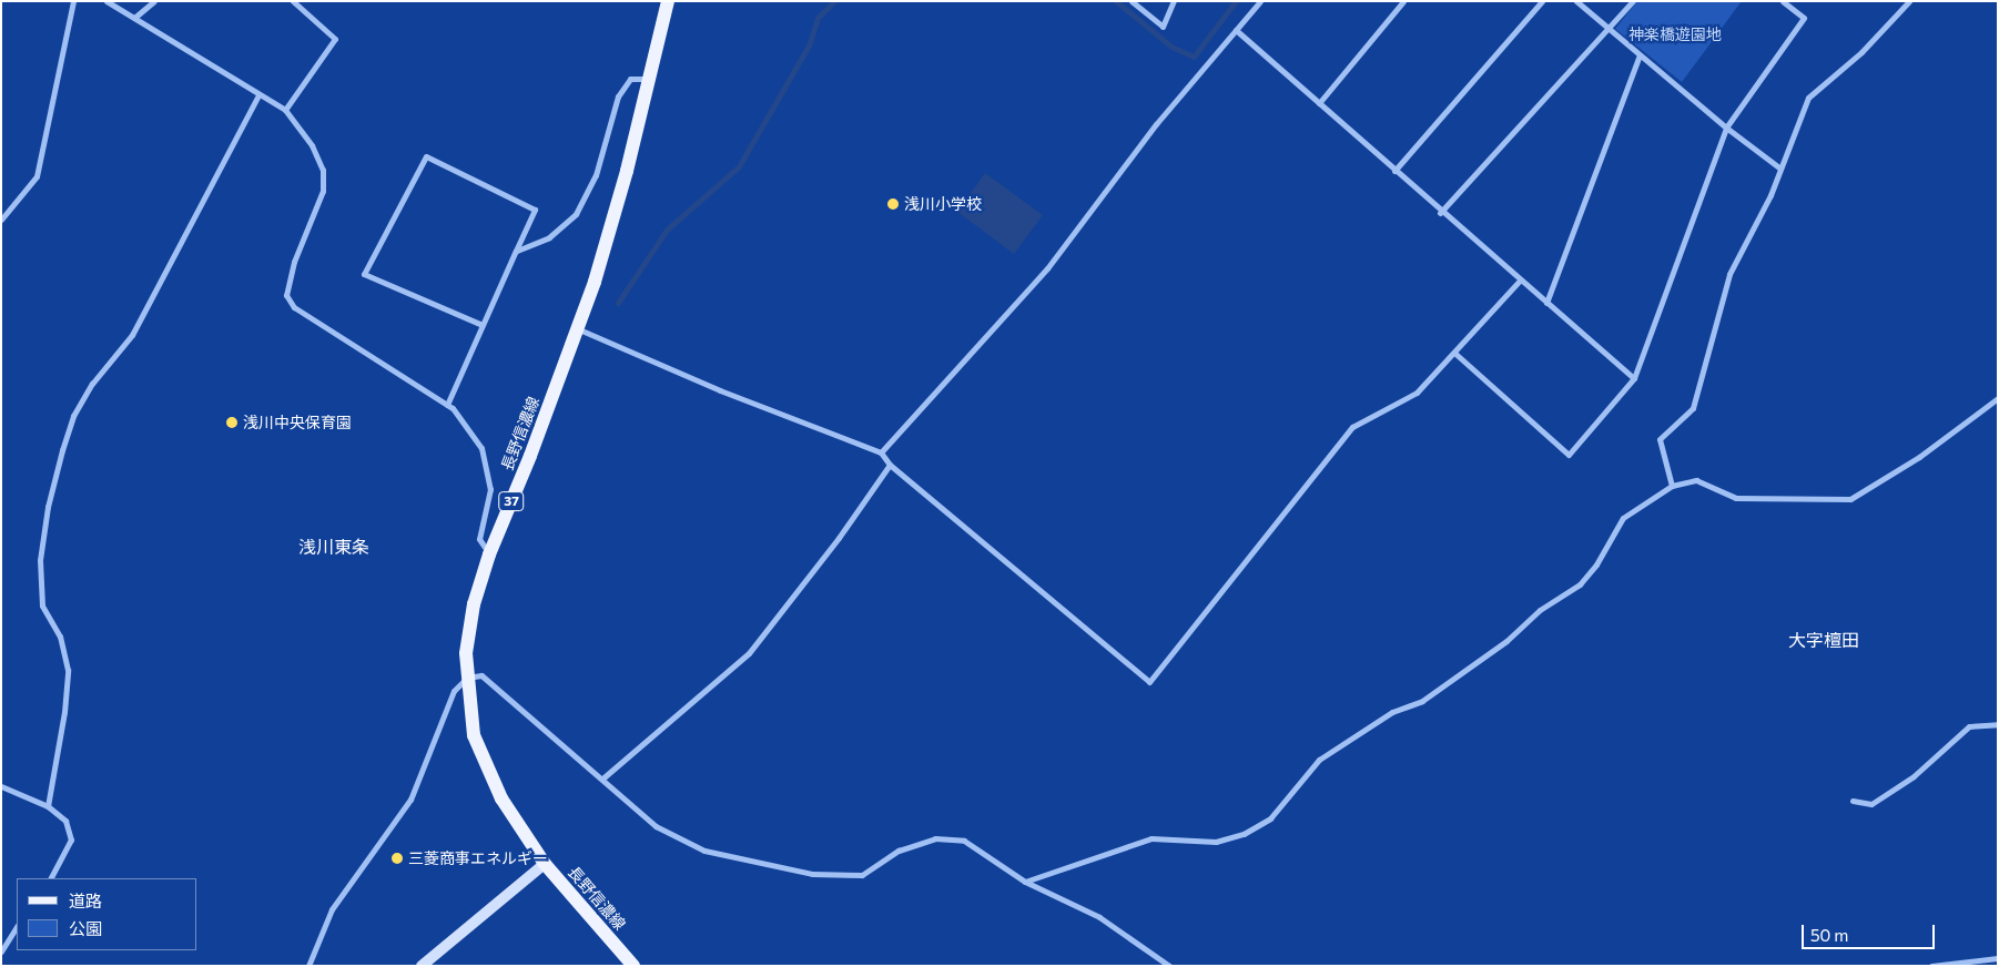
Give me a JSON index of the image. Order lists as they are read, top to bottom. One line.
{"streets":{"main road":["長野信濃線","37"]},"districts":["浅川東条","大字檀田"],"parks":["神楽橋遊園地"],"places":["浅川小学校","浅川中央保育園","三菱商事エネルギー"],"legend":["道路","公園"],"scale_bar":"50 m"}
